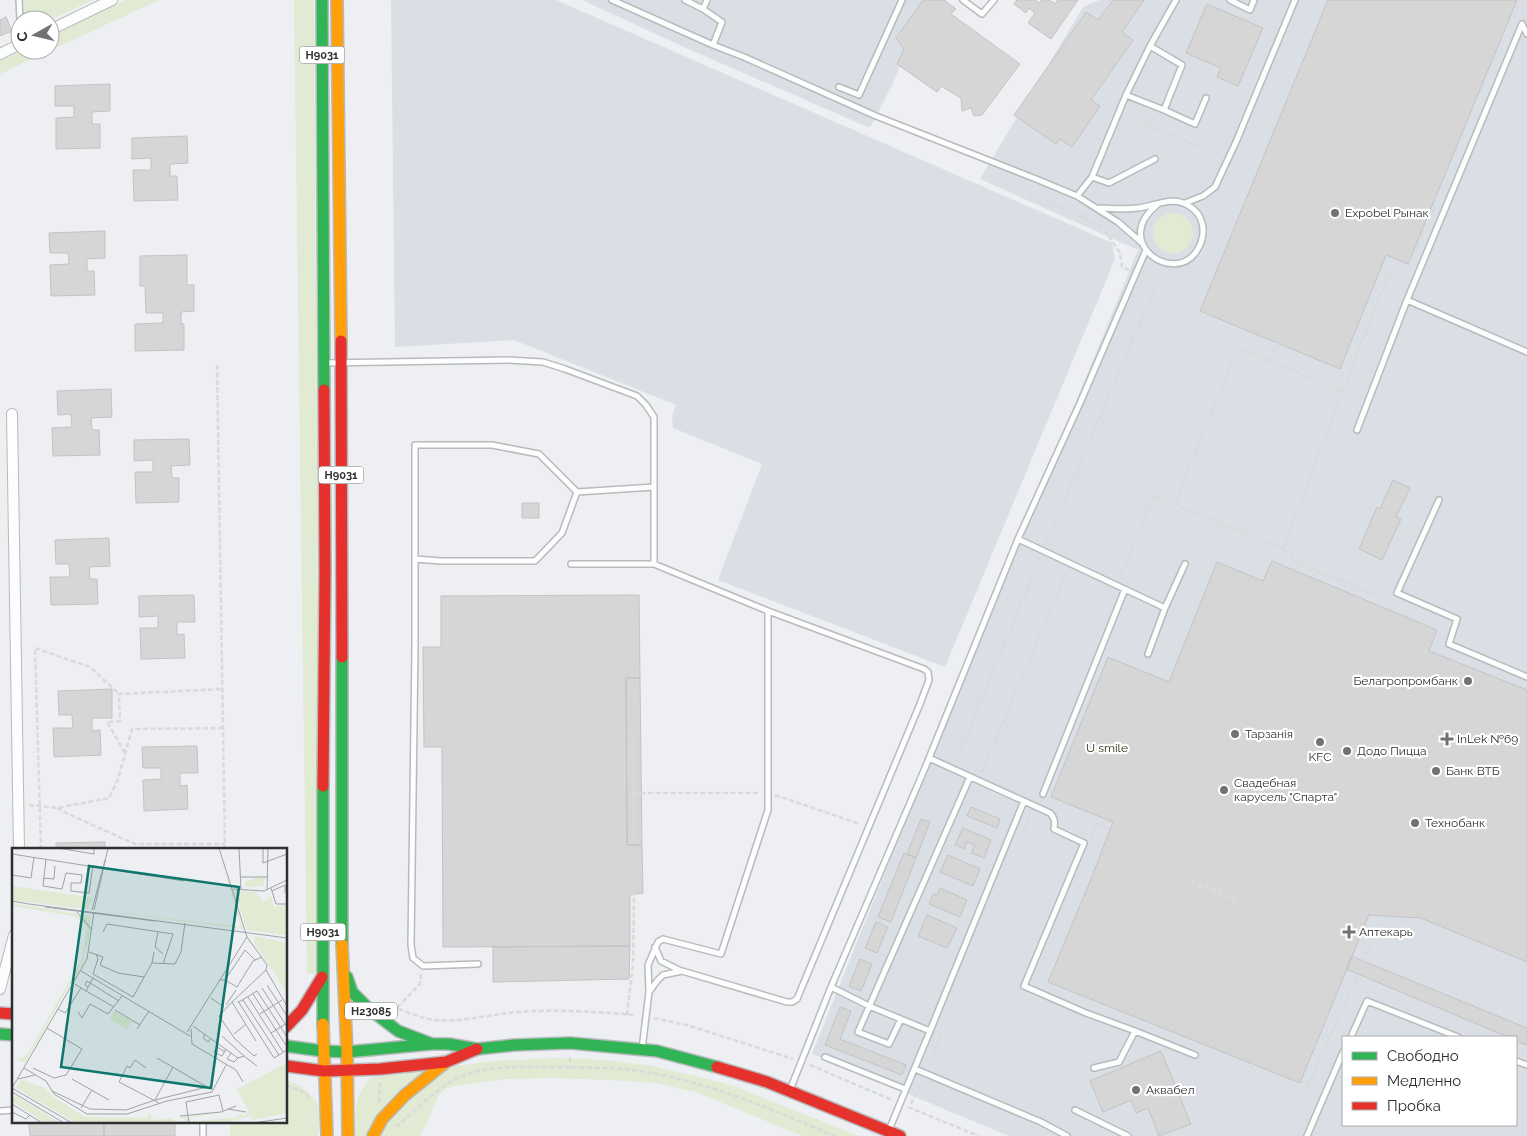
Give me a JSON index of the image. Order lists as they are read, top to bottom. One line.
{"streets":{"main road":["Н9031","Н23085"]},"crossings":[["Н9031","Н23085"]],"parks":["U smile"],"places":{"other":["Expobel Рынак","Белагропромбанк","Тарзанія","KFC","Додо Пицца","Банк ВТБ","Свадебная карусель \"Спарта\"","Технобанк","Аквабел"],"health":["InLek №69","Аптекарь"]},"legend":["Свободно","Медленно","Пробка"],"north":"left"}
